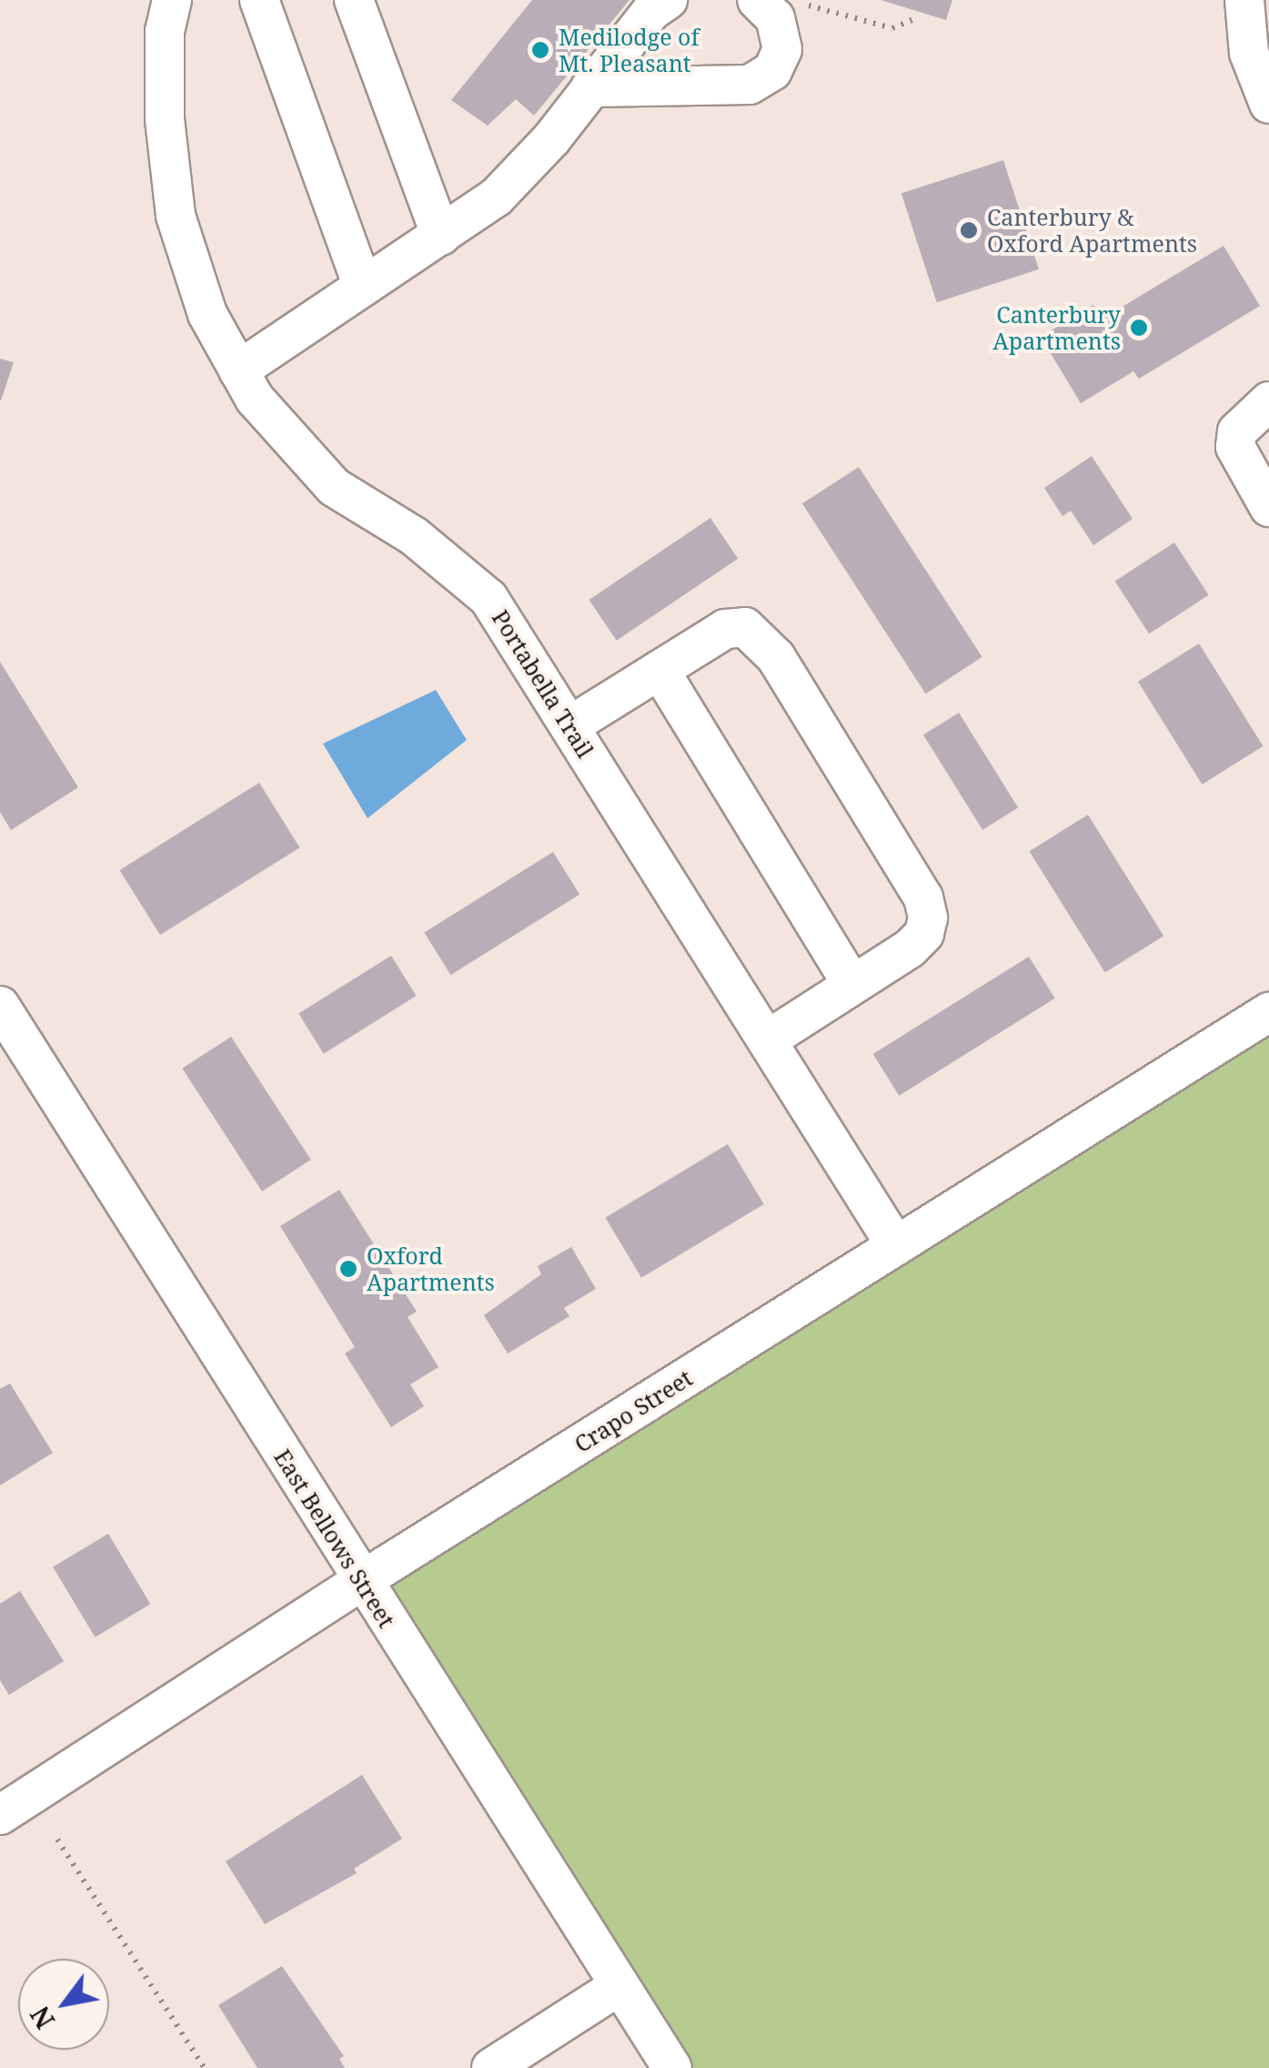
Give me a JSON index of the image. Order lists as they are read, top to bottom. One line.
{"streets":{"street":["Portabella Trail","Crapo Street","East Bellows Street"]},"crossings":[["Portabella Trail","Crapo Street"],["Crapo Street","East Bellows Street"]],"places":["Medilodge of Mt. Pleasant","Canterbury & Oxford Apartments","Canterbury Apartments","Oxford Apartments"],"north":"bottom left"}
